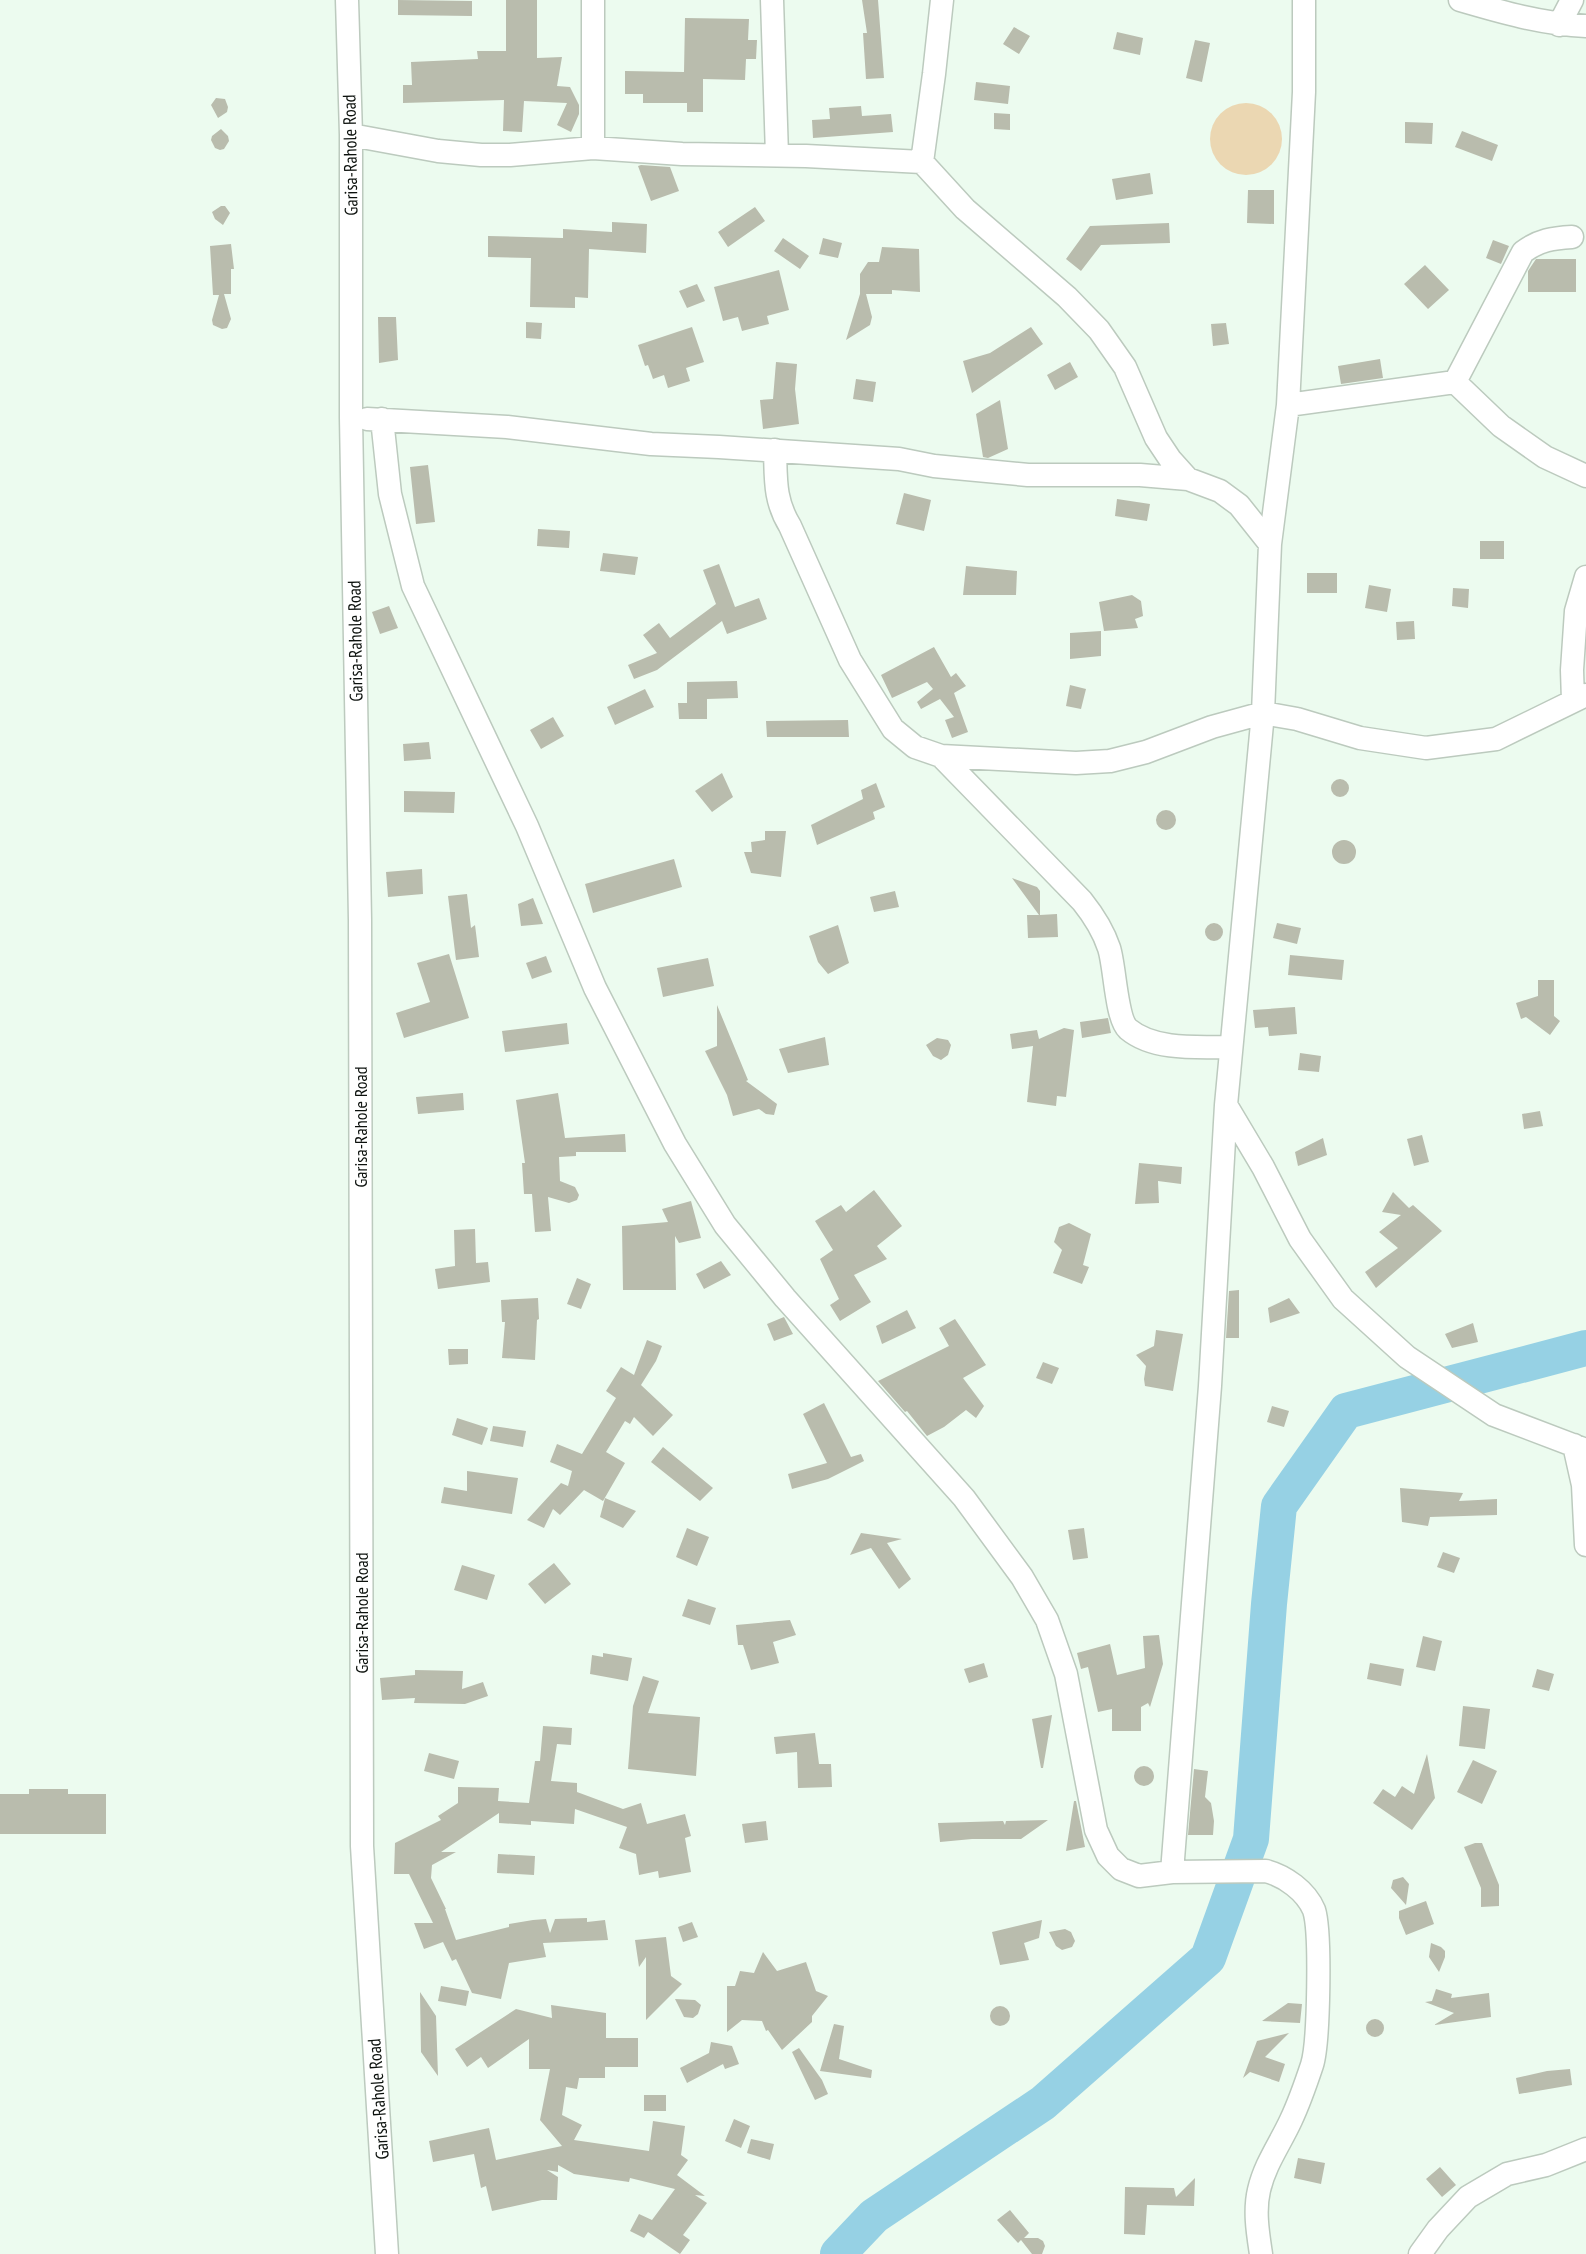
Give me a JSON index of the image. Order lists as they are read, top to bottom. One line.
{"streets":{"street":["Garisa-Rahole Road"]}}
